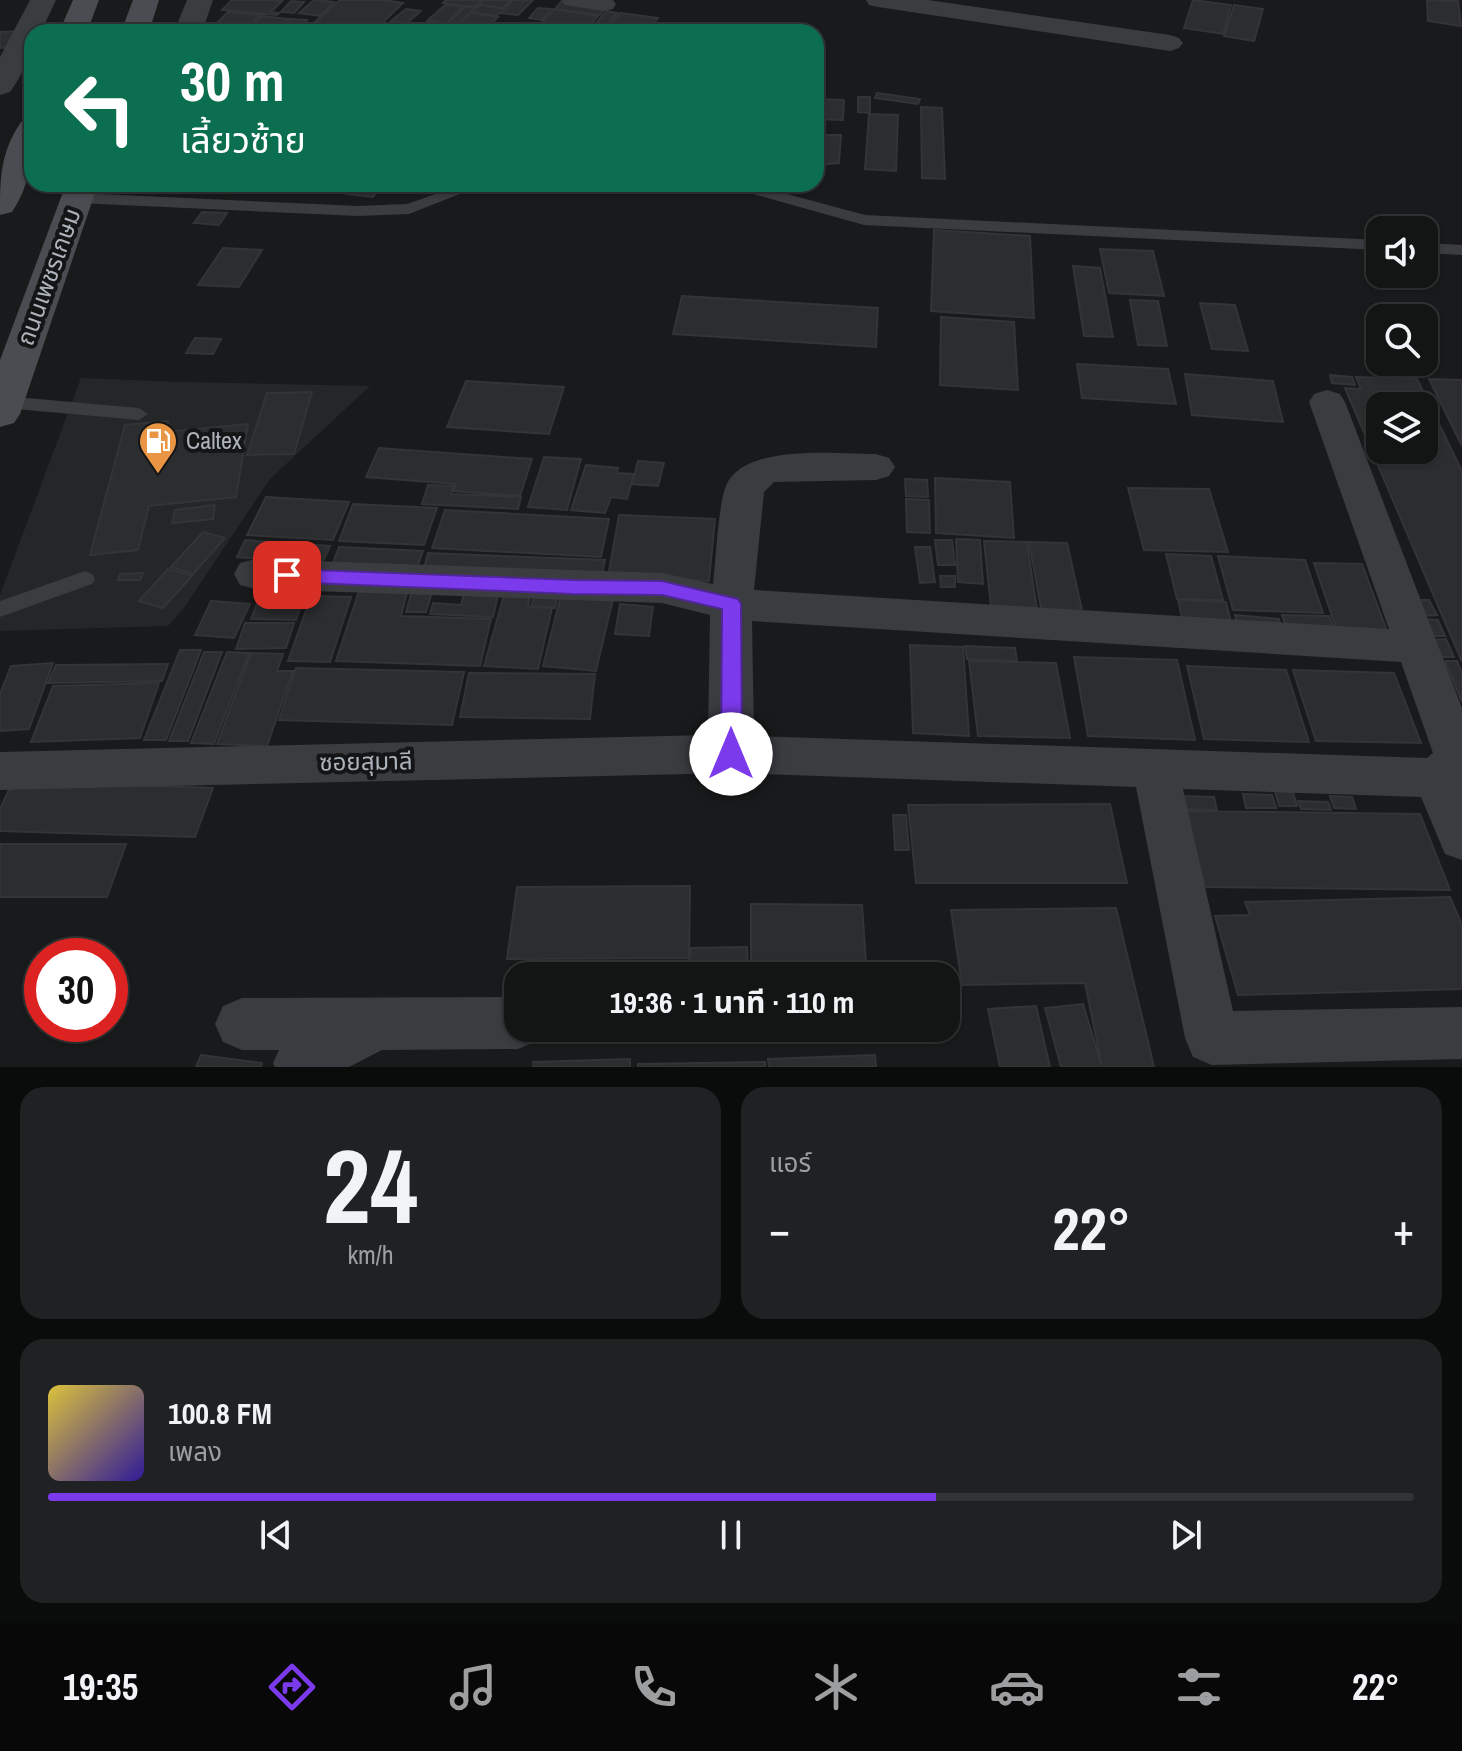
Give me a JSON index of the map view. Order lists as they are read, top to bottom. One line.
{"streets":{"main road":["ถนนเพชรเกษม"],"street":["ซอยสุมาลี"]},"places":{"fuel station":["Caltex"]},"page":{"turn":["30 m","เลี้ยวซ้าย"],"limit":"30","trip":"19:36 · 1 นาที · 110 m","tile":[["24","km/h"],"แอร์"],"heat":["−","22°","+"],"song":["100.8 FM","เพลง"],"tabs":["19:35","22°"]}}
